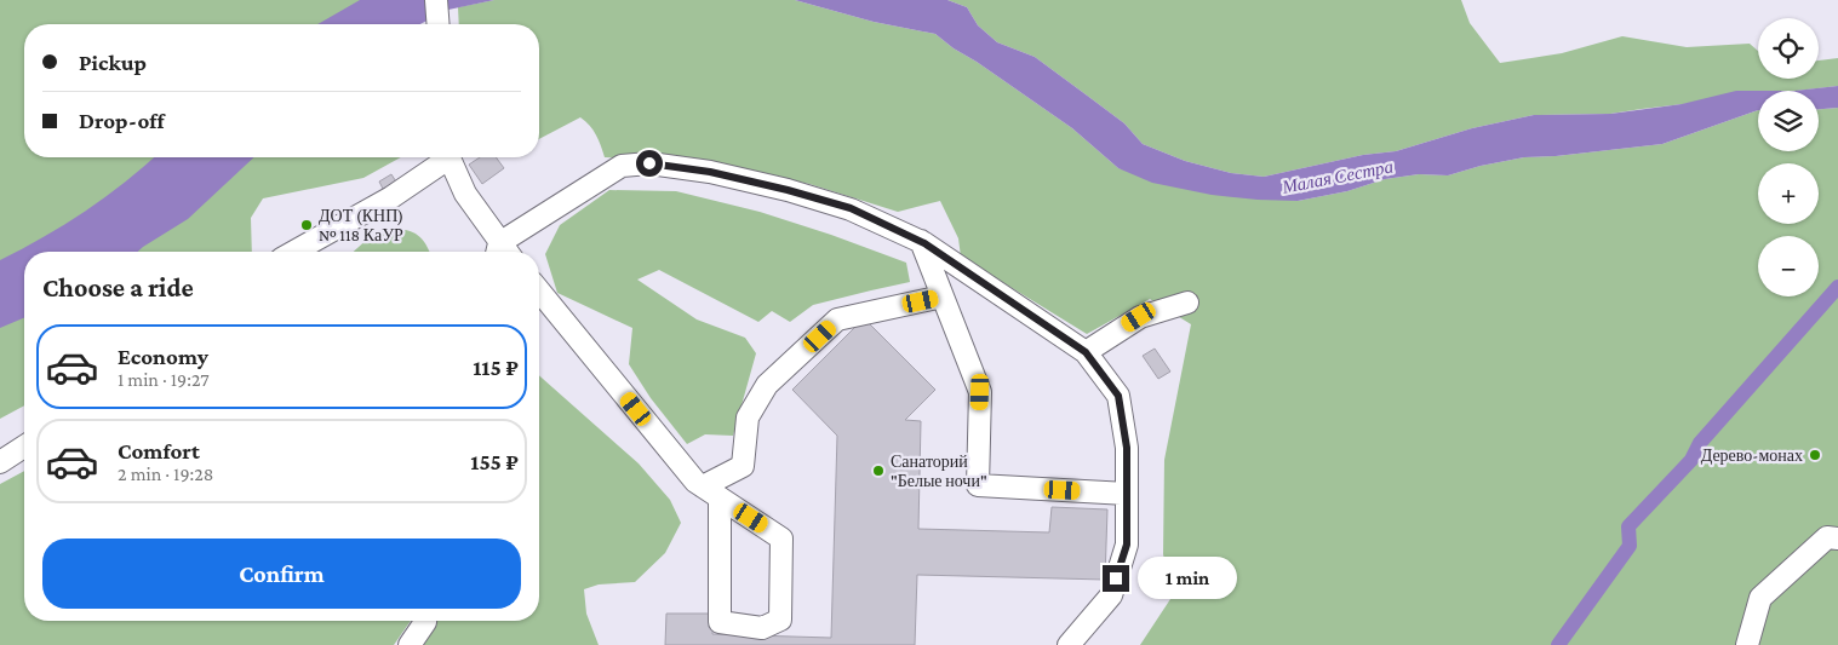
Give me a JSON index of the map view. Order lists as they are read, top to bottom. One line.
{"water":["Малая Сестра"],"places":["ДОТ (КНП) № 118 КаУР","Дерево-монах","Санаторий \"Белые ночи\""],"page":{"map_buttons":["+","−"],"banner":["Pickup","Drop-off"],"heading":"Choose a ride","list":[{"name":"Economy","note":"1 min · 19:27","value":"115 ₽"},{"name":"Comfort","note":"2 min · 19:28","value":"155 ₽"}],"buttons":"Confirm","bubble":"1 min"}}
